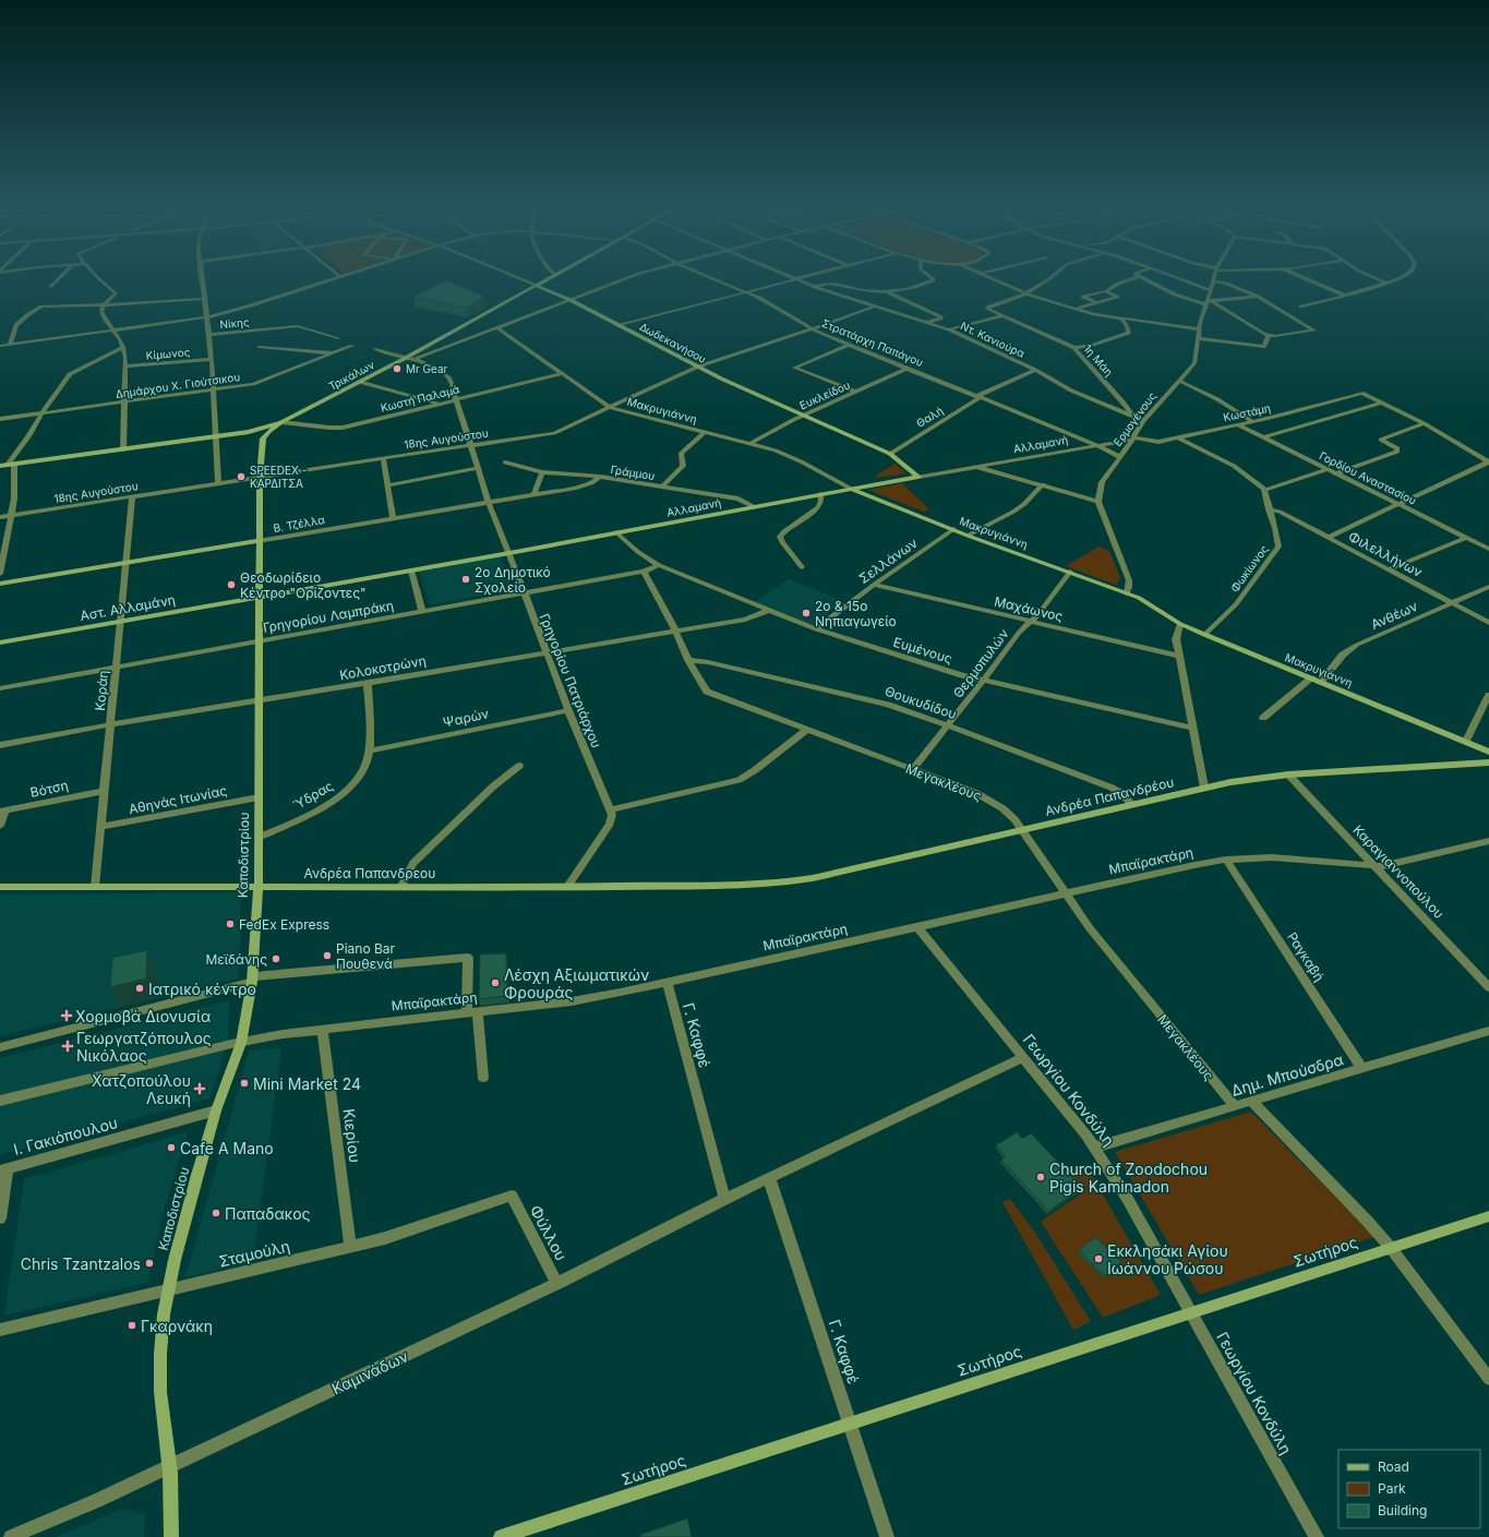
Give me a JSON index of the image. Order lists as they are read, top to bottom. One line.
{"streets":{"main road":["Δωδεκανήσου","Τρικάλων","Μακρυγιάννη","Αλλαμανή","Β. Τζέλλα","Αστ. Αλλαμάνη","Ανδρέα Παπανδρέου","Καποδιστρίου","Ανδρέα Παπανδρεου","Σωτήρος"],"street":["Νίκης","Ντ. Κανιούρα","Στρατάρχη Παπάγου","Κίμωνος","1η Μάη","Δημάρχου Χ. Γιούτσικου","Ευκλείδου","Κωστή Παλαμά","Κωστάμη","Θαλή","Ερμογένους","18ης Αυγούστου","Γράμμου","Γορδίου Αναστασίου","Φιλελλήνων","Σελλάνων","Φωκίωνος","Μαχάωνος","Ανθέων","Γρηγορίου Λαμπράκη","Ευμένους","Θερμοπυλών","Κολοκοτρώνη","Γρηγορίου Πατριάρχου","Κοράη","Θουκυδίδου","Ψαρών","Μεγακλέους","Βότση","Ύδρας","Αθηνάς Ιτωνίας","Μπαϊρακτάρη","Καραγιαννοπούλου","Ραγκαβή","Γ. Καφφέ","Δημ. Μπούσδρα","Γεωργίου Κονδύλη","Ι. Γακιόπουλου","Κιερίου","Φύλλου","Σταμούλη","Καμινάδων"]},"crossings":[["Ντ. Κανιούρα","1η Μάη"],["Ντ. Κανιούρα","Θαλή"],["Ντ. Κανιούρα","18ης Αυγούστου"],["Δωδεκανήσου","Τρικάλων"],["Δωδεκανήσου","Ευκλείδου"],["Δωδεκανήσου","Θαλή"],["Δωδεκανήσου","18ης Αυγούστου"],["Δωδεκανήσου","Αλλαμανή"],["Στρατάρχη Παπάγου","Ευκλείδου"],["Στρατάρχη Παπάγου","Θαλή"],["Στρατάρχη Παπάγου","Ερμογένους"],["Στρατάρχη Παπάγου","18ης Αυγούστου"],["Στρατάρχη Παπάγου","Αλλαμανή"],["1η Μάη","Ερμογένους"],["Τρικάλων","Κωστή Παλαμά"],["Ευκλείδου","Μακρυγιάννη"],["Κωστή Παλαμά","Μακρυγιάννη"],["Κωστή Παλαμά","Γρηγορίου Πατριάρχου"],["Μακρυγιάννη","Ερμογένους"],["Μακρυγιάννη","18ης Αυγούστου"],["Μακρυγιάννη","Αλλαμανή"],["Μακρυγιάννη","Σελλάνων"],["Μακρυγιάννη","Φωκίωνος"],["Μακρυγιάννη","Ανθέων"],["Μακρυγιάννη","Θερμοπυλών"],["Κωστάμη","Ερμογένους"],["Κωστάμη","Αλλαμανή"],["Κωστάμη","Γορδίου Αναστασίου"],["Ερμογένους","Αλλαμανή"],["18ης Αυγούστου","Γρηγορίου Πατριάρχου"],["18ης Αυγούστου","Κοράη"],["18ης Αυγούστου","Καποδιστρίου"],["Αλλαμανή","Γράμμου"],["Αλλαμανή","Αστ. Αλλαμάνη"],["Αλλαμανή","Ευμένους"],["Αλλαμανή","Γρηγορίου Πατριάρχου"],["Αλλαμανή","Καποδιστρίου"],["Γράμμου","Β. Τζέλλα"],["Β. Τζέλλα","Γρηγορίου Πατριάρχου"],["Β. Τζέλλα","Κοράη"],["Β. Τζέλλα","Καποδιστρίου"],["Φιλελλήνων","Φωκίωνος"],["Φιλελλήνων","Ανθέων"],["Σελλάνων","Μαχάωνος"],["Σελλάνων","Ευμένους"],["Αστ. Αλλαμάνη","Κοράη"],["Αστ. Αλλαμάνη","Καποδιστρίου"],["Μαχάωνος","Θερμοπυλών"],["Γρηγορίου Λαμπράκη","Ευμένους"],["Γρηγορίου Λαμπράκη","Γρηγορίου Πατριάρχου"],["Γρηγορίου Λαμπράκη","Κοράη"],["Γρηγορίου Λαμπράκη","Μεγακλέους"],["Γρηγορίου Λαμπράκη","Καποδιστρίου"],["Ευμένους","Θερμοπυλών"],["Ευμένους","Κολοκοτρώνη"],["Θερμοπυλών","Θουκυδίδου"],["Θερμοπυλών","Μεγακλέους"],["Κολοκοτρώνη","Γρηγορίου Πατριάρχου"],["Κολοκοτρώνη","Κοράη"],["Κολοκοτρώνη","Μεγακλέους"],["Κολοκοτρώνη","Ύδρας"],["Κολοκοτρώνη","Καποδιστρίου"],["Γρηγορίου Πατριάρχου","Ψαρών"],["Κοράη","Βότση"],["Κοράη","Αθηνάς Ιτωνίας"],["Κοράη","Ανδρέα Παπανδρεου"],["Θουκυδίδου","Μεγακλέους"],["Θουκυδίδου","Ανδρέα Παπανδρέου"],["Ψαρών","Ύδρας"],["Μεγακλέους","Ανδρέα Παπανδρέου"],["Μεγακλέους","Μπαϊρακτάρη"],["Μεγακλέους","Δημ. Μπούσδρα"],["Ύδρας","Καποδιστρίου"],["Ανδρέα Παπανδρέου","Καραγιαννοπούλου"],["Ανδρέα Παπανδρέου","Ανδρέα Παπανδρεου"],["Αθηνάς Ιτωνίας","Καποδιστρίου"],["Καποδιστρίου","Μπαϊρακτάρη"],["Καποδιστρίου","Ανδρέα Παπανδρεου"],["Καποδιστρίου","Ι. Γακιόπουλου"],["Καποδιστρίου","Σταμούλη"],["Καποδιστρίου","Καμινάδων"],["Μπαϊρακτάρη","Καραγιαννοπούλου"],["Μπαϊρακτάρη","Ραγκαβή"],["Μπαϊρακτάρη","Γ. Καφφέ"],["Μπαϊρακτάρη","Γεωργίου Κονδύλη"],["Μπαϊρακτάρη","Κιερίου"],["Ραγκαβή","Δημ. Μπούσδρα"],["Γ. Καφφέ","Σωτήρος"],["Γ. Καφφέ","Καμινάδων"],["Δημ. Μπούσδρα","Γεωργίου Κονδύλη"],["Γεωργίου Κονδύλη","Σωτήρος"],["Κιερίου","Σταμούλη"],["Φύλλου","Σταμούλη"],["Φύλλου","Καμινάδων"]],"places":{"other":["Mr Gear","SPEEDEX - ΚΑΡΔΙΤΣΑ","2ο Δημοτικό Σχολείο","Θεοδωρίδειο Κέντρο \"Ορίζοντες\"","2ο & 15ο Νηπιαγωγείο","FedEx Express","Piano Bar Πουθενά","Μεϊδάνης","Λέσχη Αξιωματικών Φρουράς","Ιατρικό κέντρο","Mini Market 24","Cafe A Mano","Church of Zoodochou Pigis Kaminadon","Παπαδακος","Εκκλησάκι Αγίου Ιωάννου Ρώσου","Chris Tzantzalos","Γκαρνάκη"],"health":["Χορμοβά Διονυσία","Γεωργατζόπουλος Νικόλαος","Χατζοπούλου Λευκή"]},"legend":["Road","Park","Building"]}
